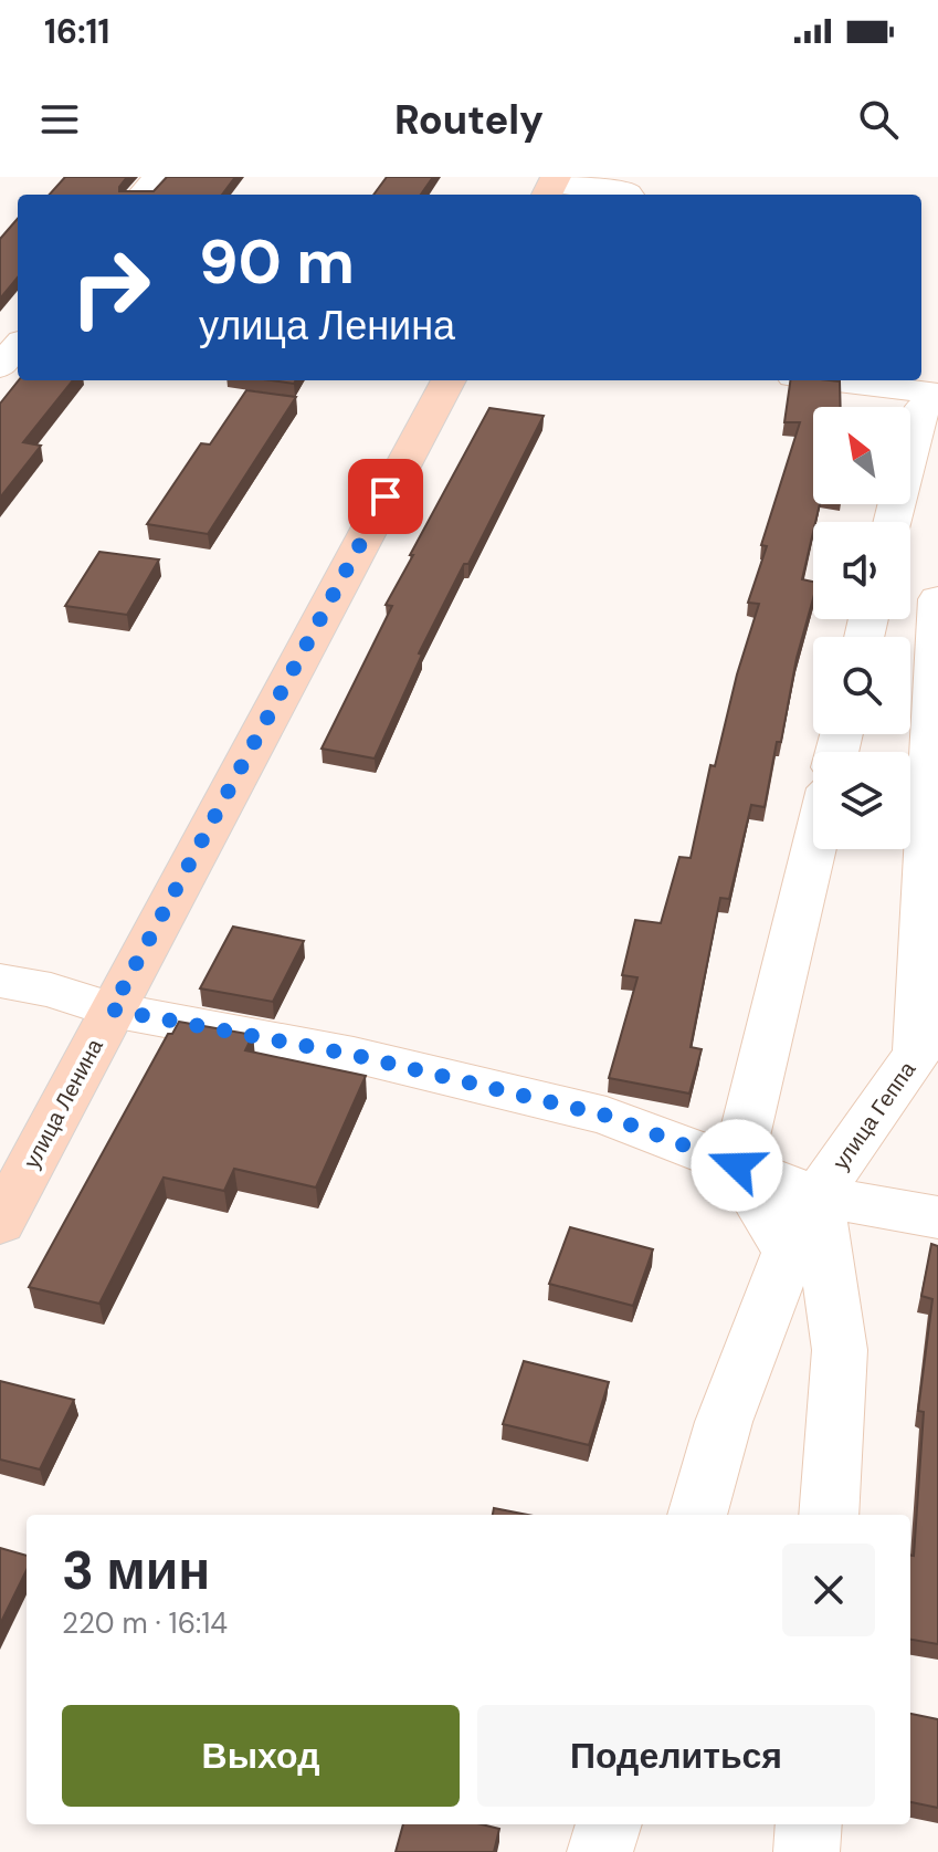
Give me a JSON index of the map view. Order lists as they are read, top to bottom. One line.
{"streets":{"main road":["улица Ленина"],"street":["улица Геппа"]},"north":"top left","page":{"status":"16:11","header":"Routely","turn":["90 m","улица Ленина"],"heading":["3 мин","220 m · 16:14"],"buttons":["Выход","Поделиться"]}}
